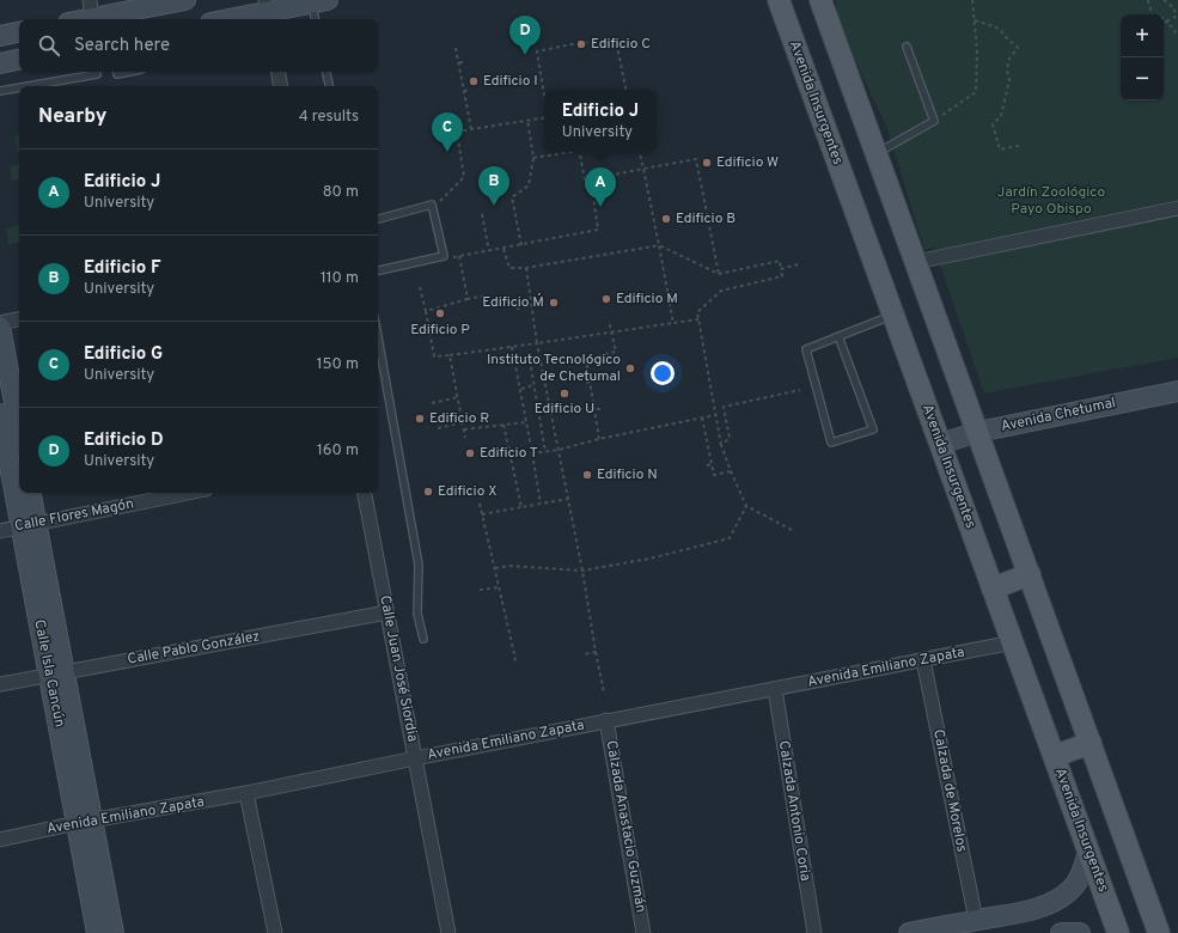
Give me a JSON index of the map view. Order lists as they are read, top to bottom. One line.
{"streets":{"main road":["Avenida Insurgentes"],"street":["Avenida Chetumal","Calle Flores Magón","Calle Pablo González","Avenida Emiliano Zapata","Calle Juan José Siordia","Calle Isla Cancún","Calzada de Morelos","Calzada Antonio Coria","Calzada Anastacio Guzmán"]},"crossings":[["Avenida Insurgentes","Avenida Chetumal"],["Avenida Insurgentes","Avenida Emiliano Zapata"],["Calle Flores Magón","Calle Isla Cancún"],["Calle Pablo González","Calle Juan José Siordia"],["Calle Pablo González","Calle Isla Cancún"],["Avenida Emiliano Zapata","Calle Juan José Siordia"],["Avenida Emiliano Zapata","Calle Isla Cancún"],["Avenida Emiliano Zapata","Calzada de Morelos"],["Avenida Emiliano Zapata","Calzada Antonio Coria"],["Avenida Emiliano Zapata","Calzada Anastacio Guzmán"]],"parks":["Jardín Zoológico Payo Obispo"],"places":["Edificio C","Edificio I","Edificio W","Edificio B","Edificio M","Edificio M´","Edificio P","Instituto Tecnológico de Chetumal","Edificio U","Edificio R","Edificio T","Edificio N","Edificio X"],"page":{"map_buttons":["+","−"],"pins":["D","C","B","A"],"search":"Search here","heading":["Nearby","4 results"],"popup":["Edificio J","University"],"list":[{"mark":"A","name":"Edificio J","note":"University","value":"80 m"},{"mark":"B","name":"Edificio F","note":"University","value":"110 m"},{"mark":"C","name":"Edificio G","note":"University","value":"150 m"},{"mark":"D","name":"Edificio D","note":"University","value":"160 m"}]}}
